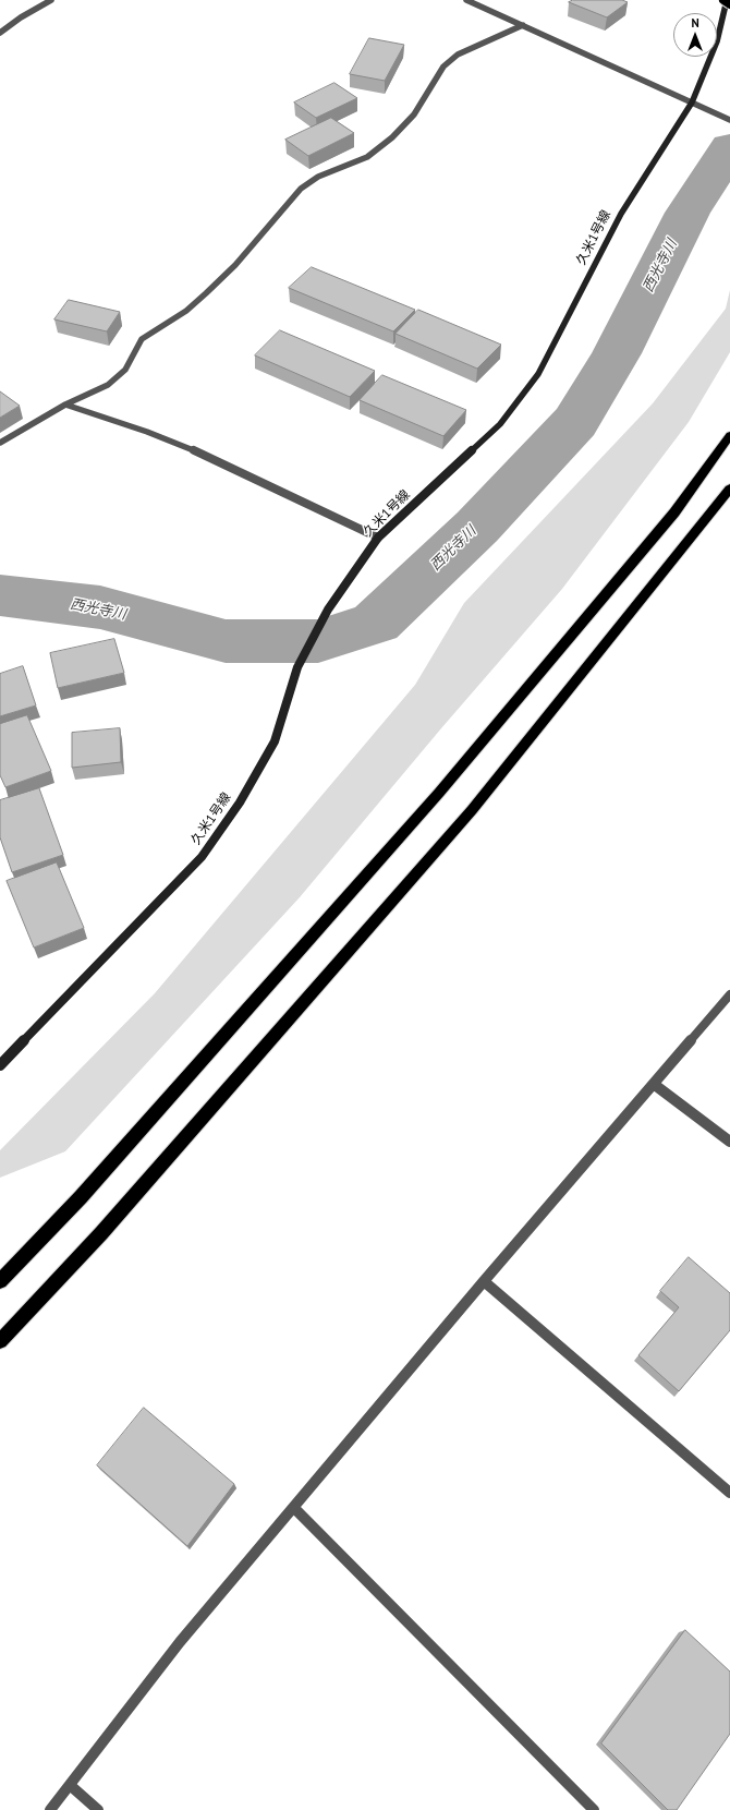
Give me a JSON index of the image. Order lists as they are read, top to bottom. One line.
{"streets":{"street":["久米1号線"]},"water":["西光寺川"],"north":"top"}
